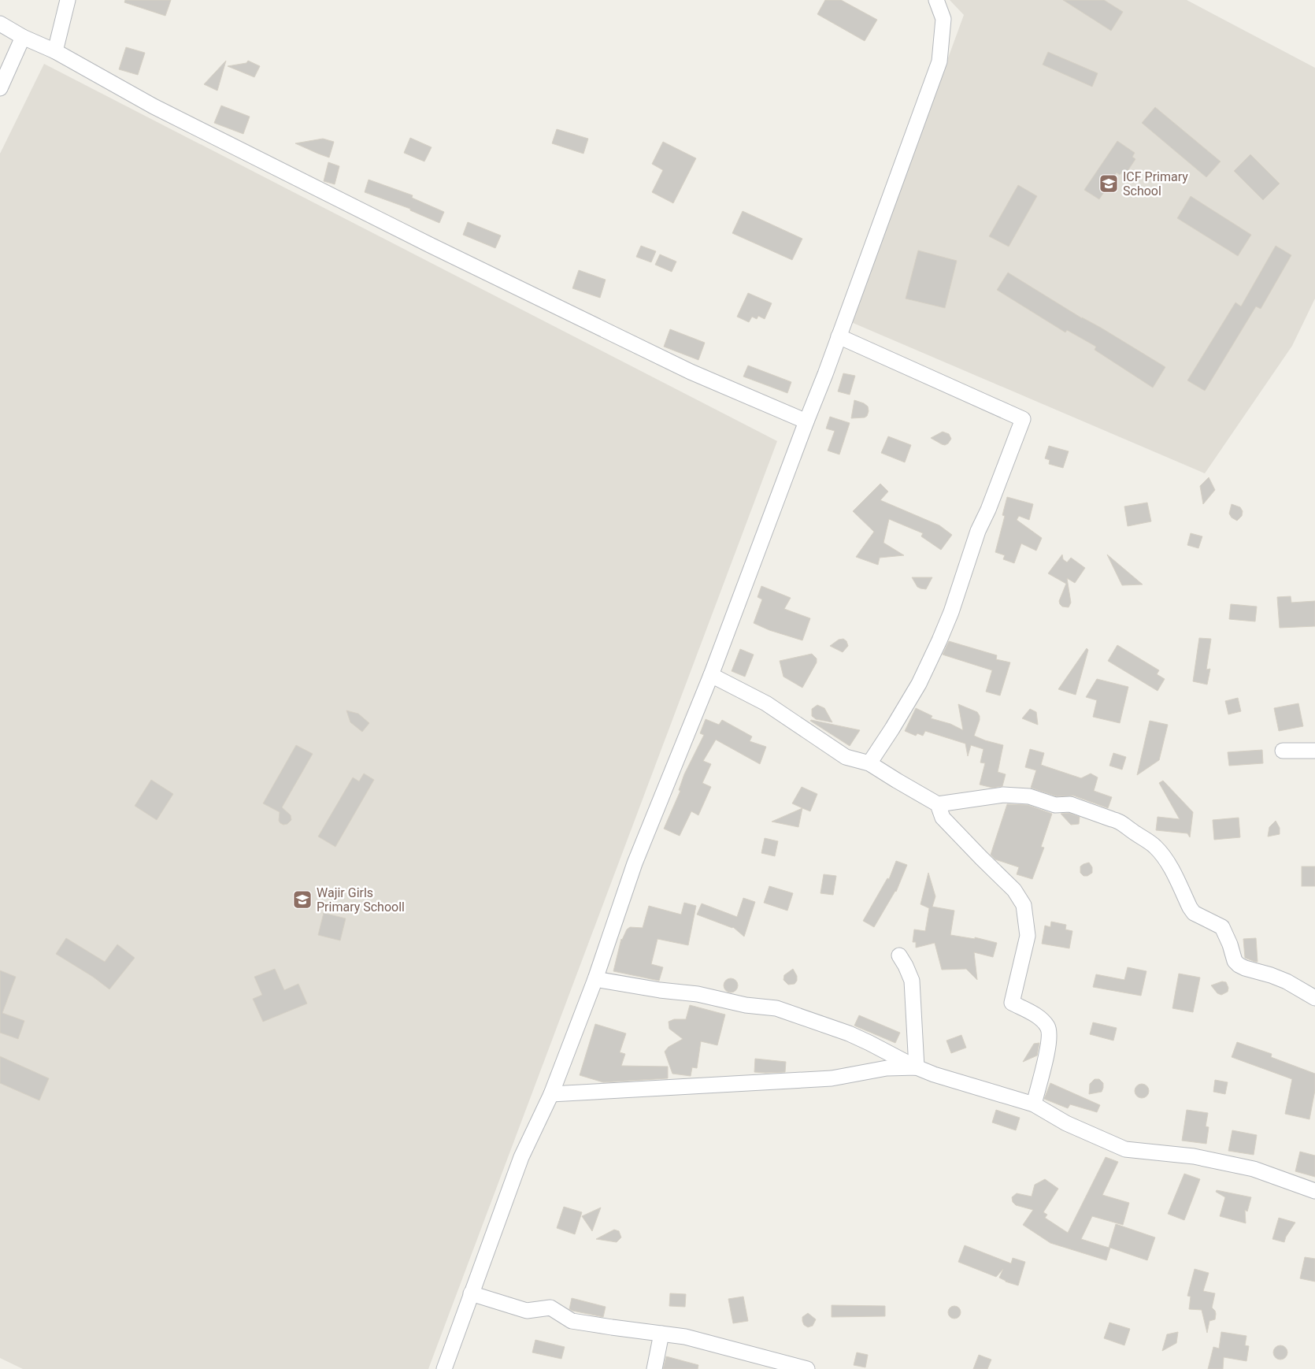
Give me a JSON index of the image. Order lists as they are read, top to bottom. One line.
{"places":{"school or university":["ICF Primary School","Wajir Girls Primary Schooll"]}}
